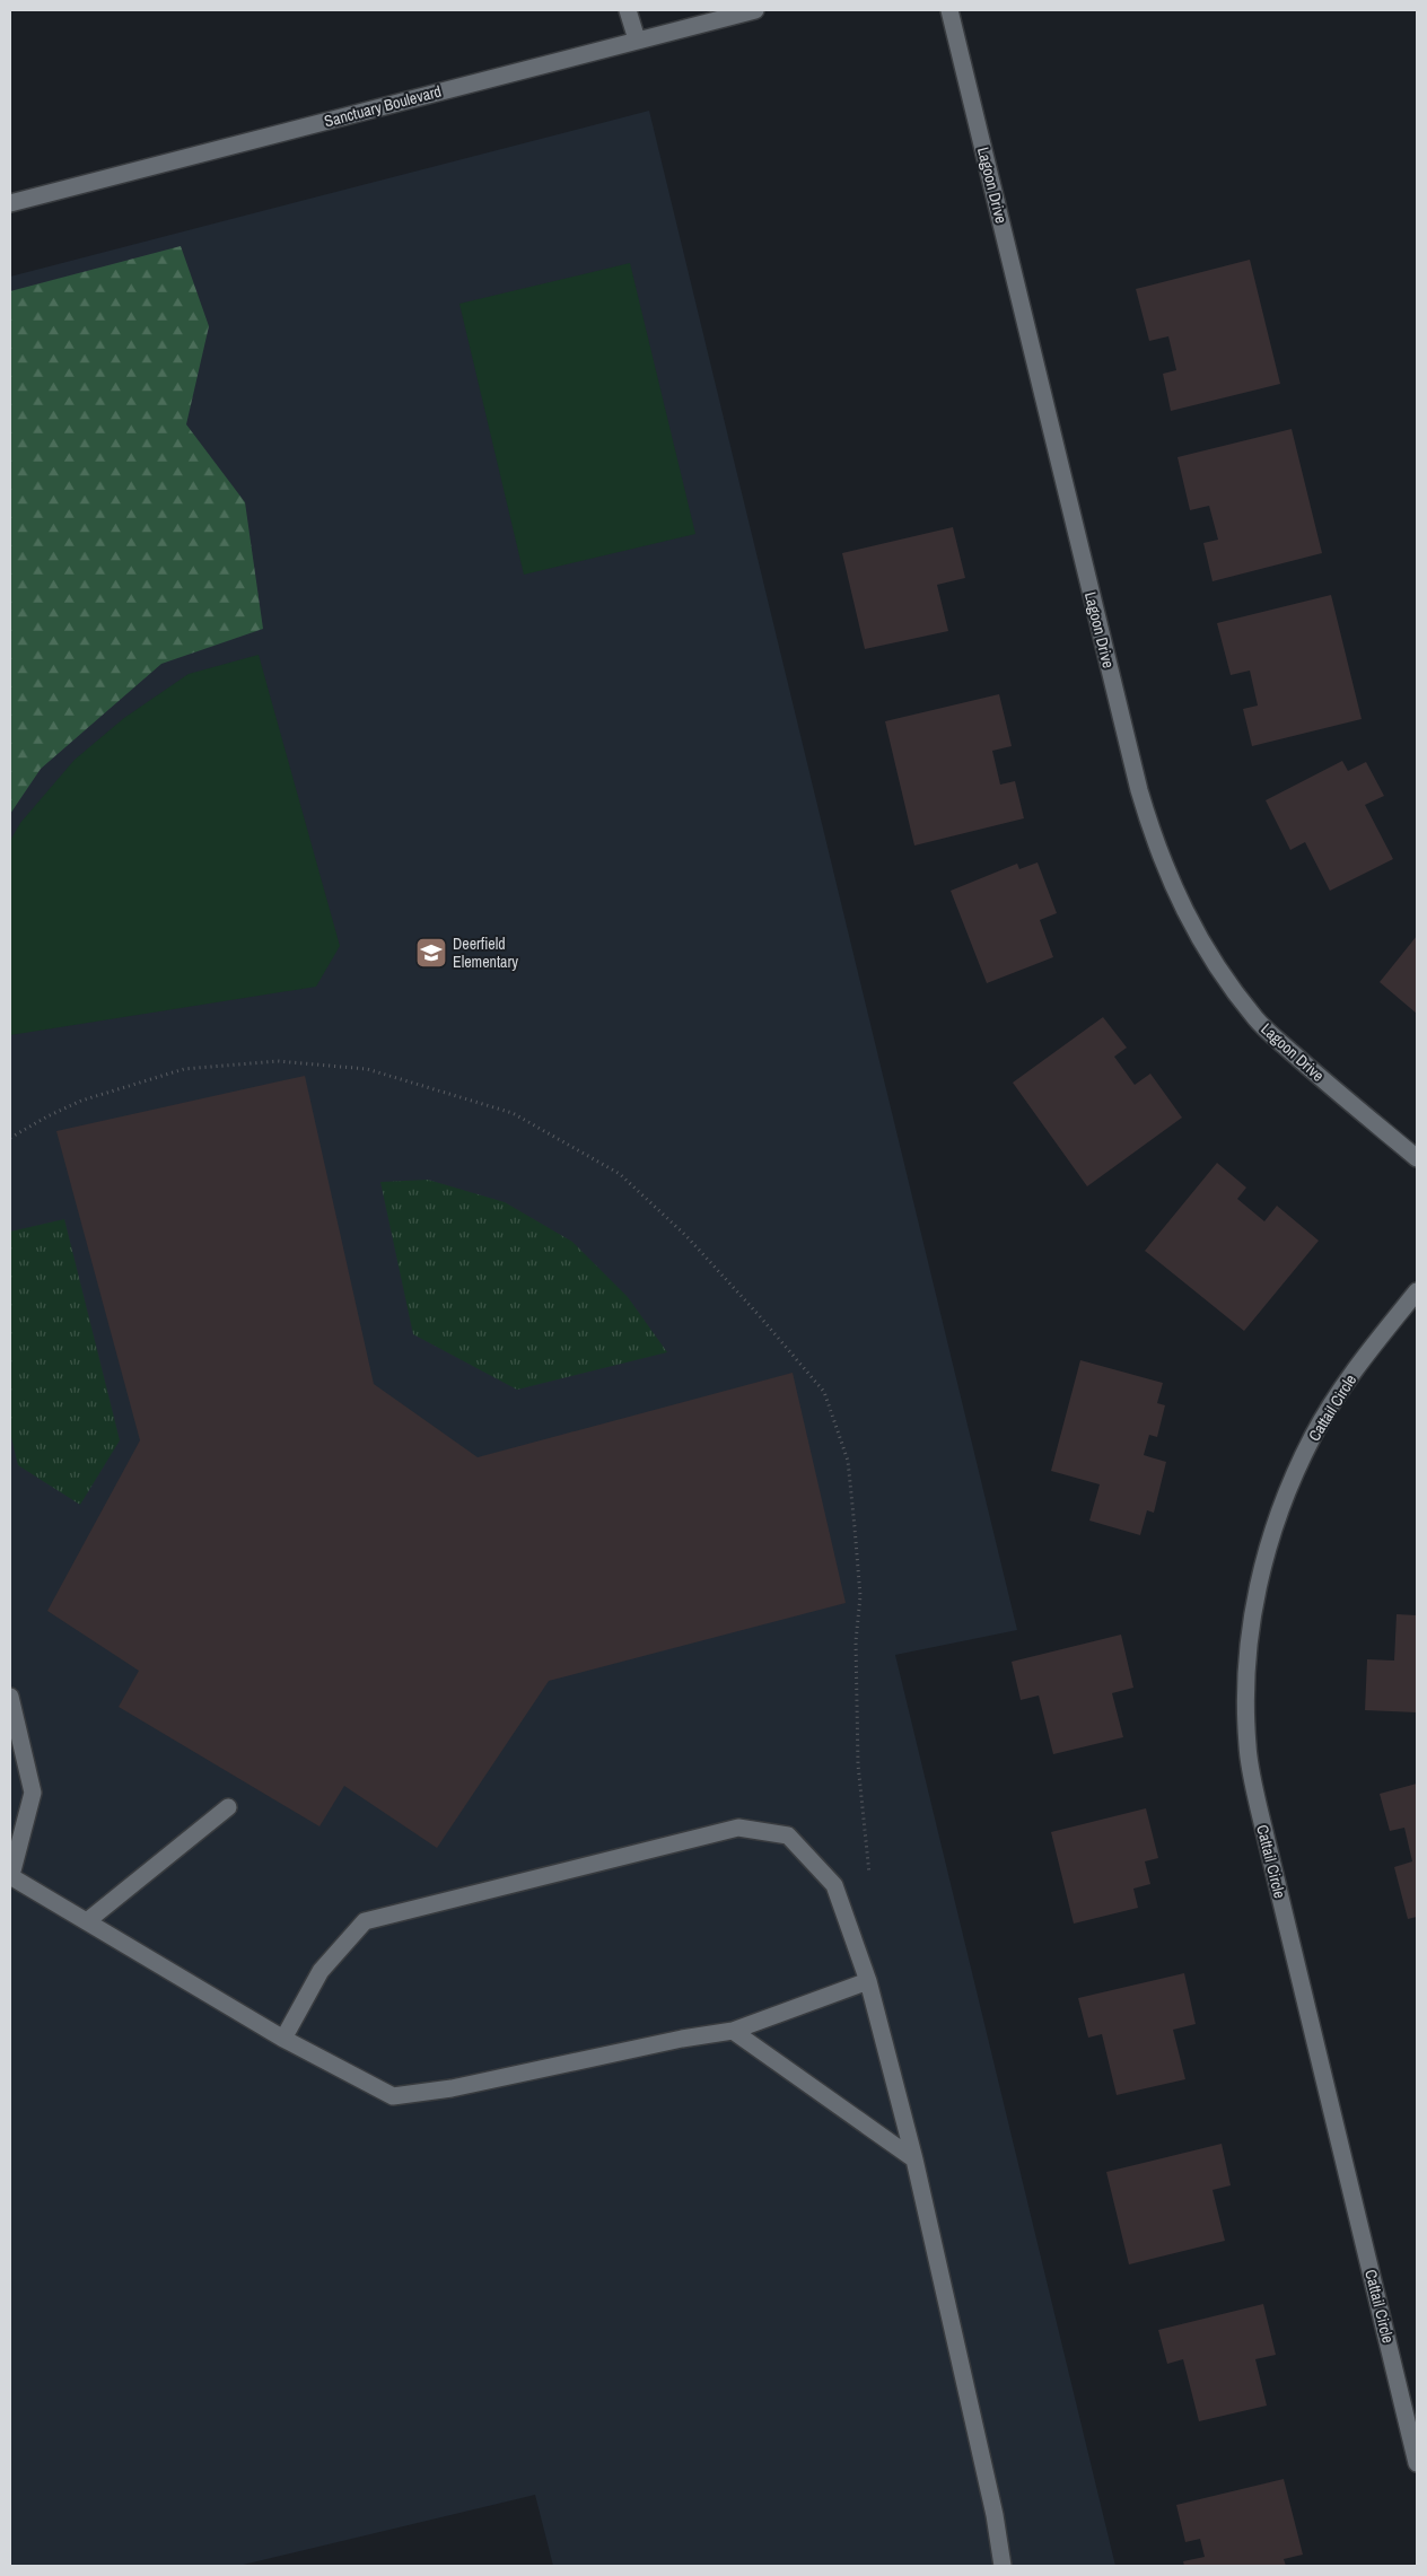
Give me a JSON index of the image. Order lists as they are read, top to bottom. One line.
{"streets":{"street":["Sanctuary Boulevard","Lagoon Drive","Cattail Circle"]},"places":{"school or university":["Deerfield Elementary"]}}
